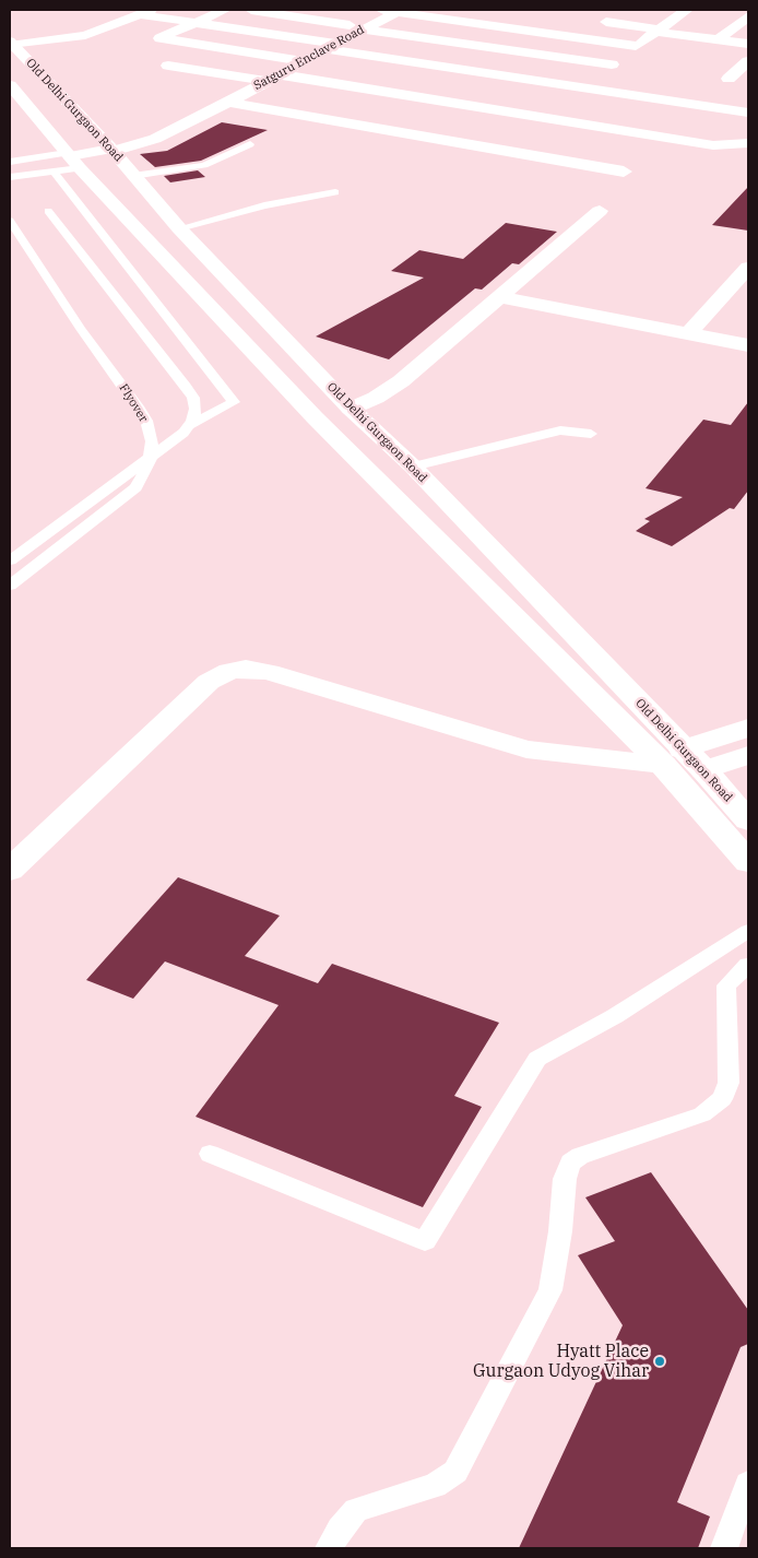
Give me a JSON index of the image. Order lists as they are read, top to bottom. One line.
{"streets":{"street":["Satguru Enclave Road","Old Delhi Gurgaon Road"],"lane":["Flyover"]},"crossings":[["Satguru Enclave Road","Old Delhi Gurgaon Road"]],"places":["Hyatt Place Gurgaon Udyog Vihar"]}
